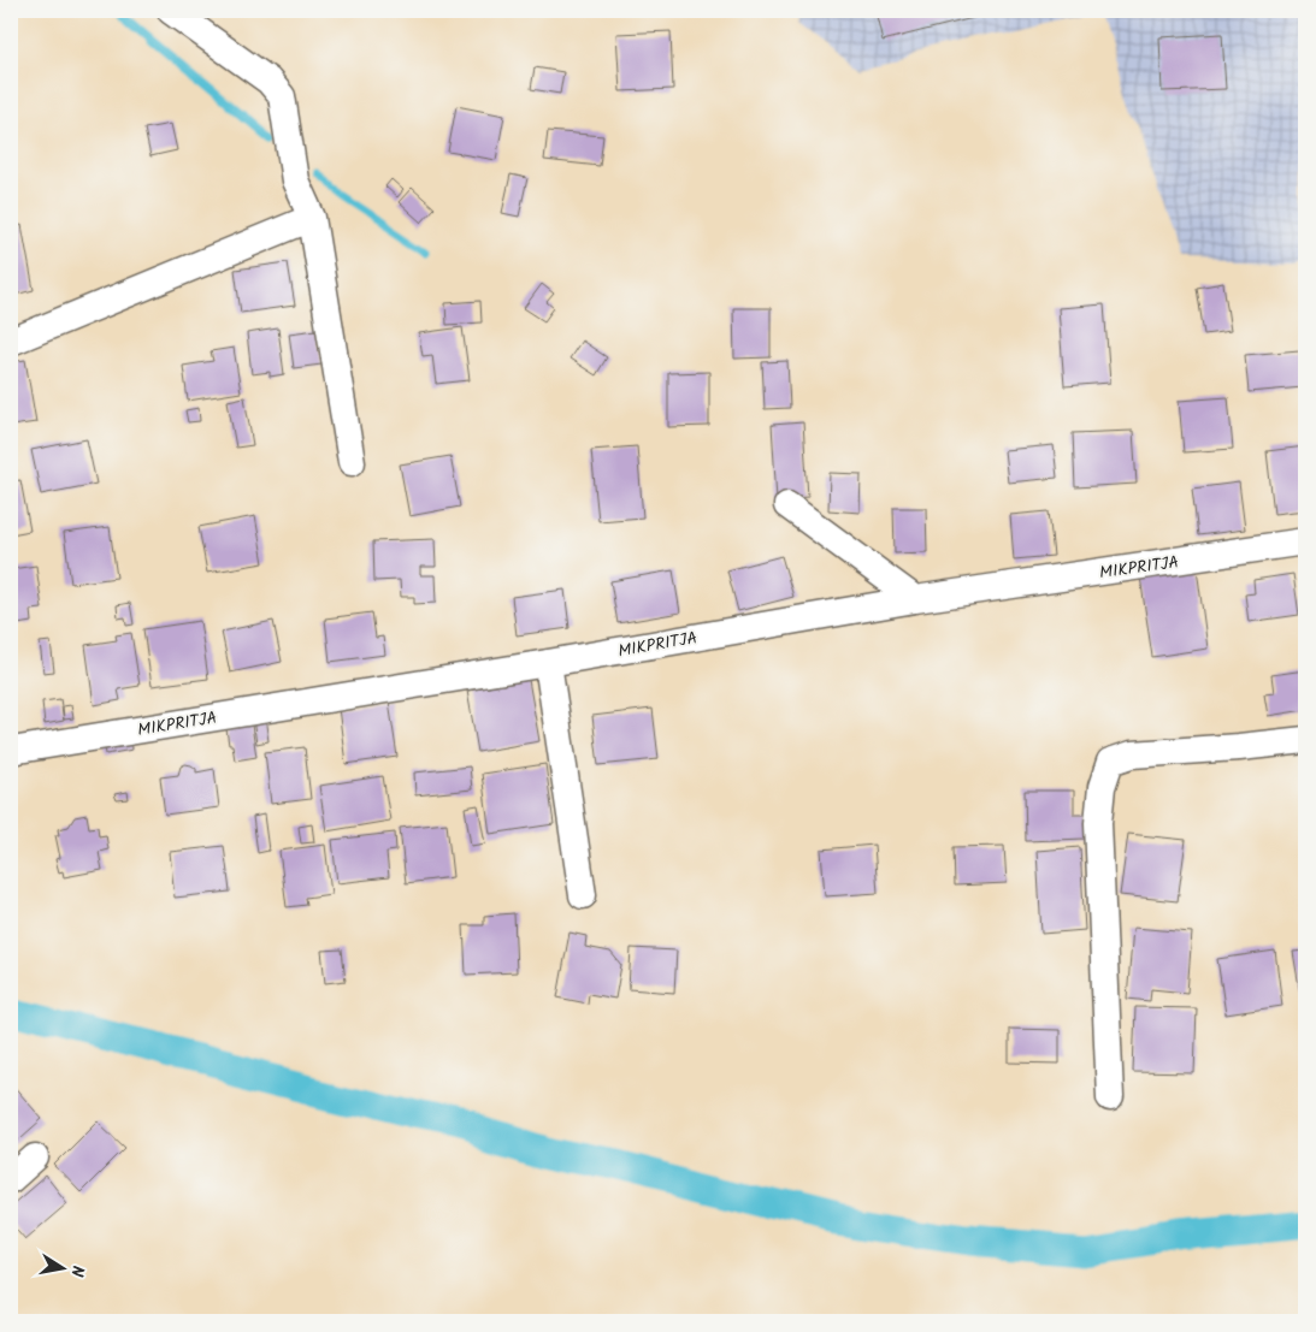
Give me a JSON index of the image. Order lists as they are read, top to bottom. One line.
{"streets":{"street":["MIKPRITJA"]},"north":"right"}
